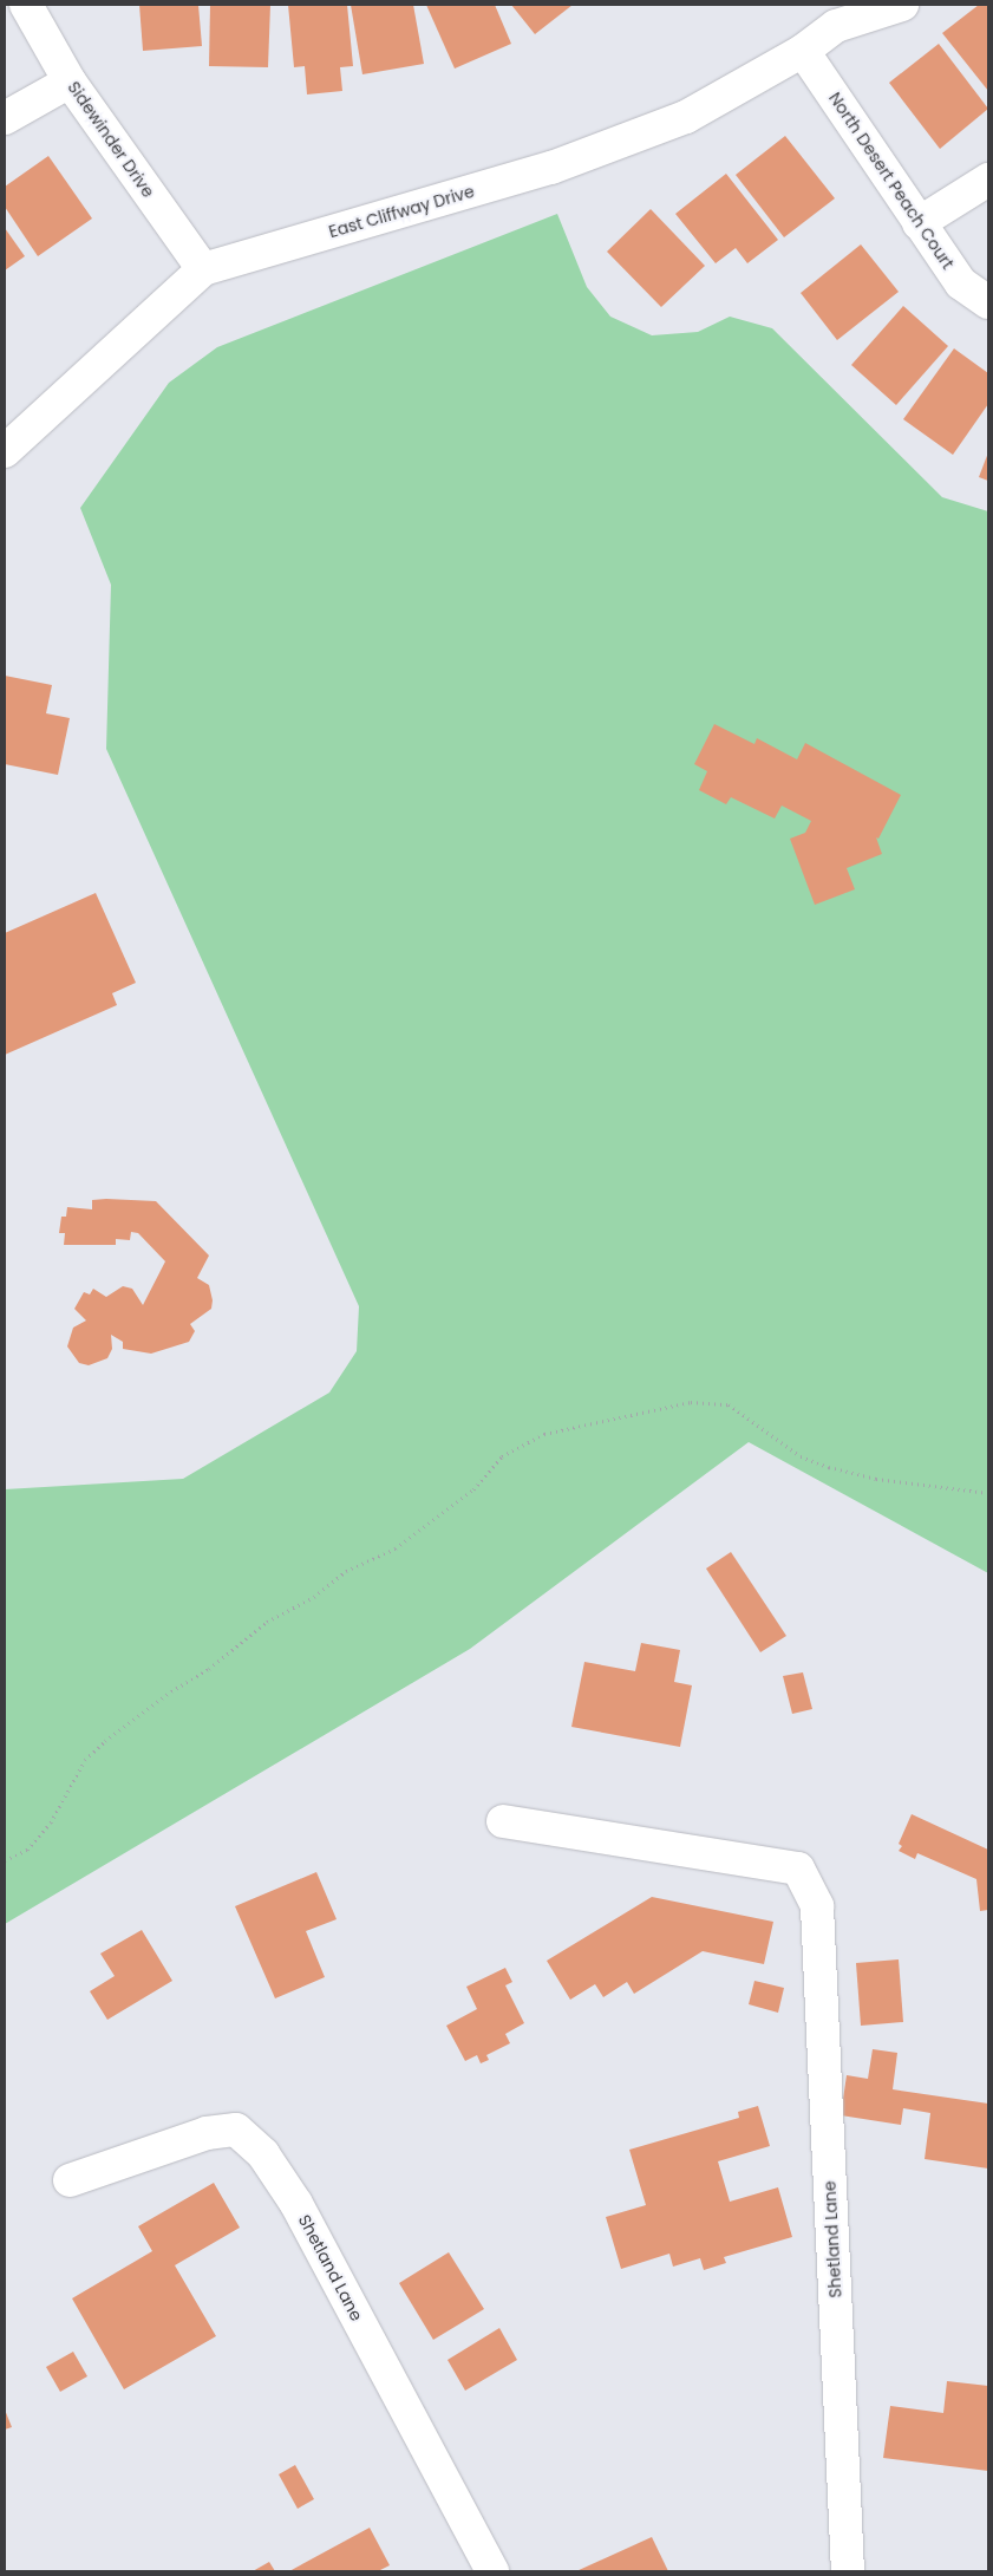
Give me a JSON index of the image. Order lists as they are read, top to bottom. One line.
{"streets":{"street":["Sidewinder Drive","North Desert Peach Court","East Cliffway Drive","Shetland Lane"]},"crossings":[["Sidewinder Drive","East Cliffway Drive"],["North Desert Peach Court","East Cliffway Drive"]]}
